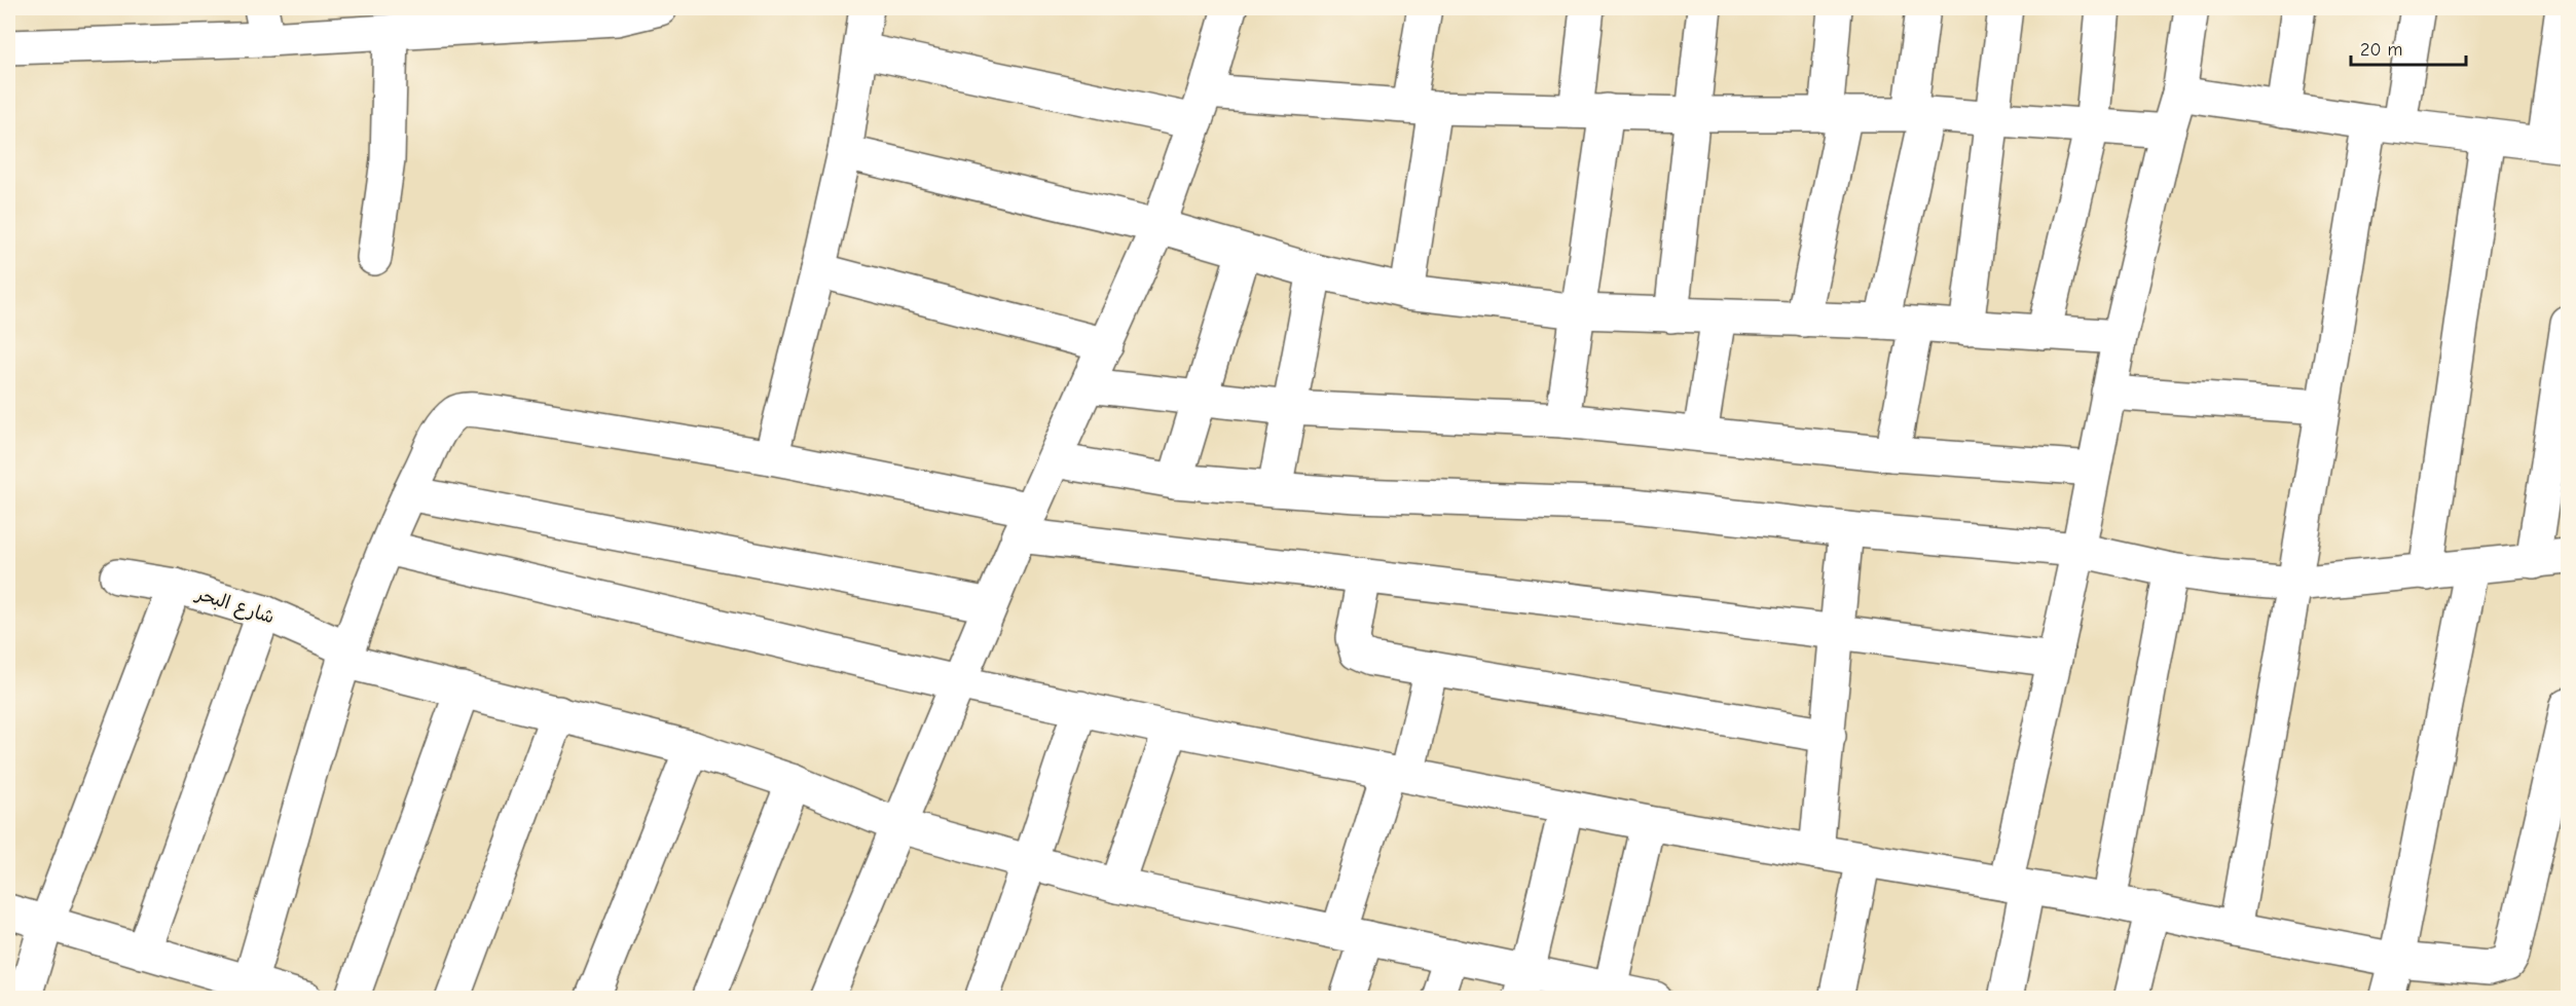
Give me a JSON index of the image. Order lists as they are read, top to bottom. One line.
{"streets":{"street":["شارع البحر"]},"scale_bar":"20 m"}
